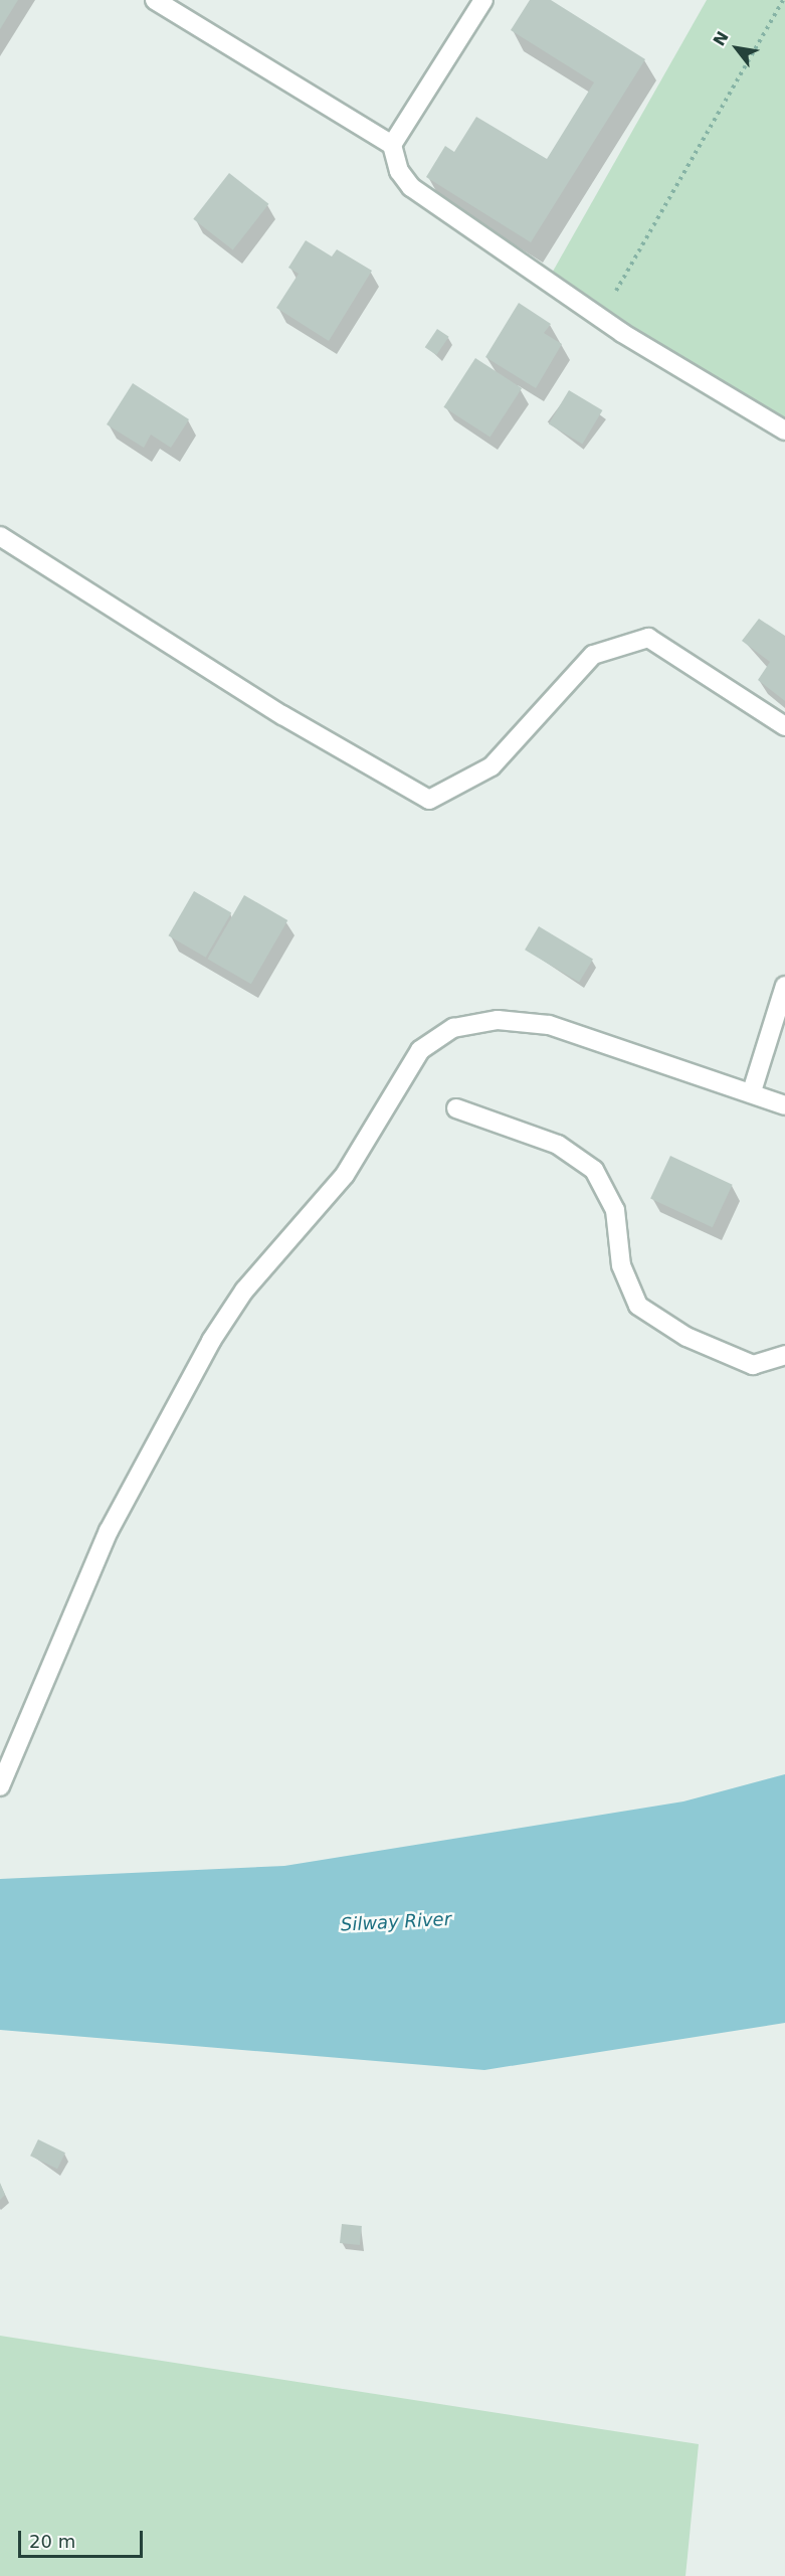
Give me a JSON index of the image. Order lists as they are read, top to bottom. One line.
{"water":["Silway River"],"scale_bar":"20 m","north":"top left"}
